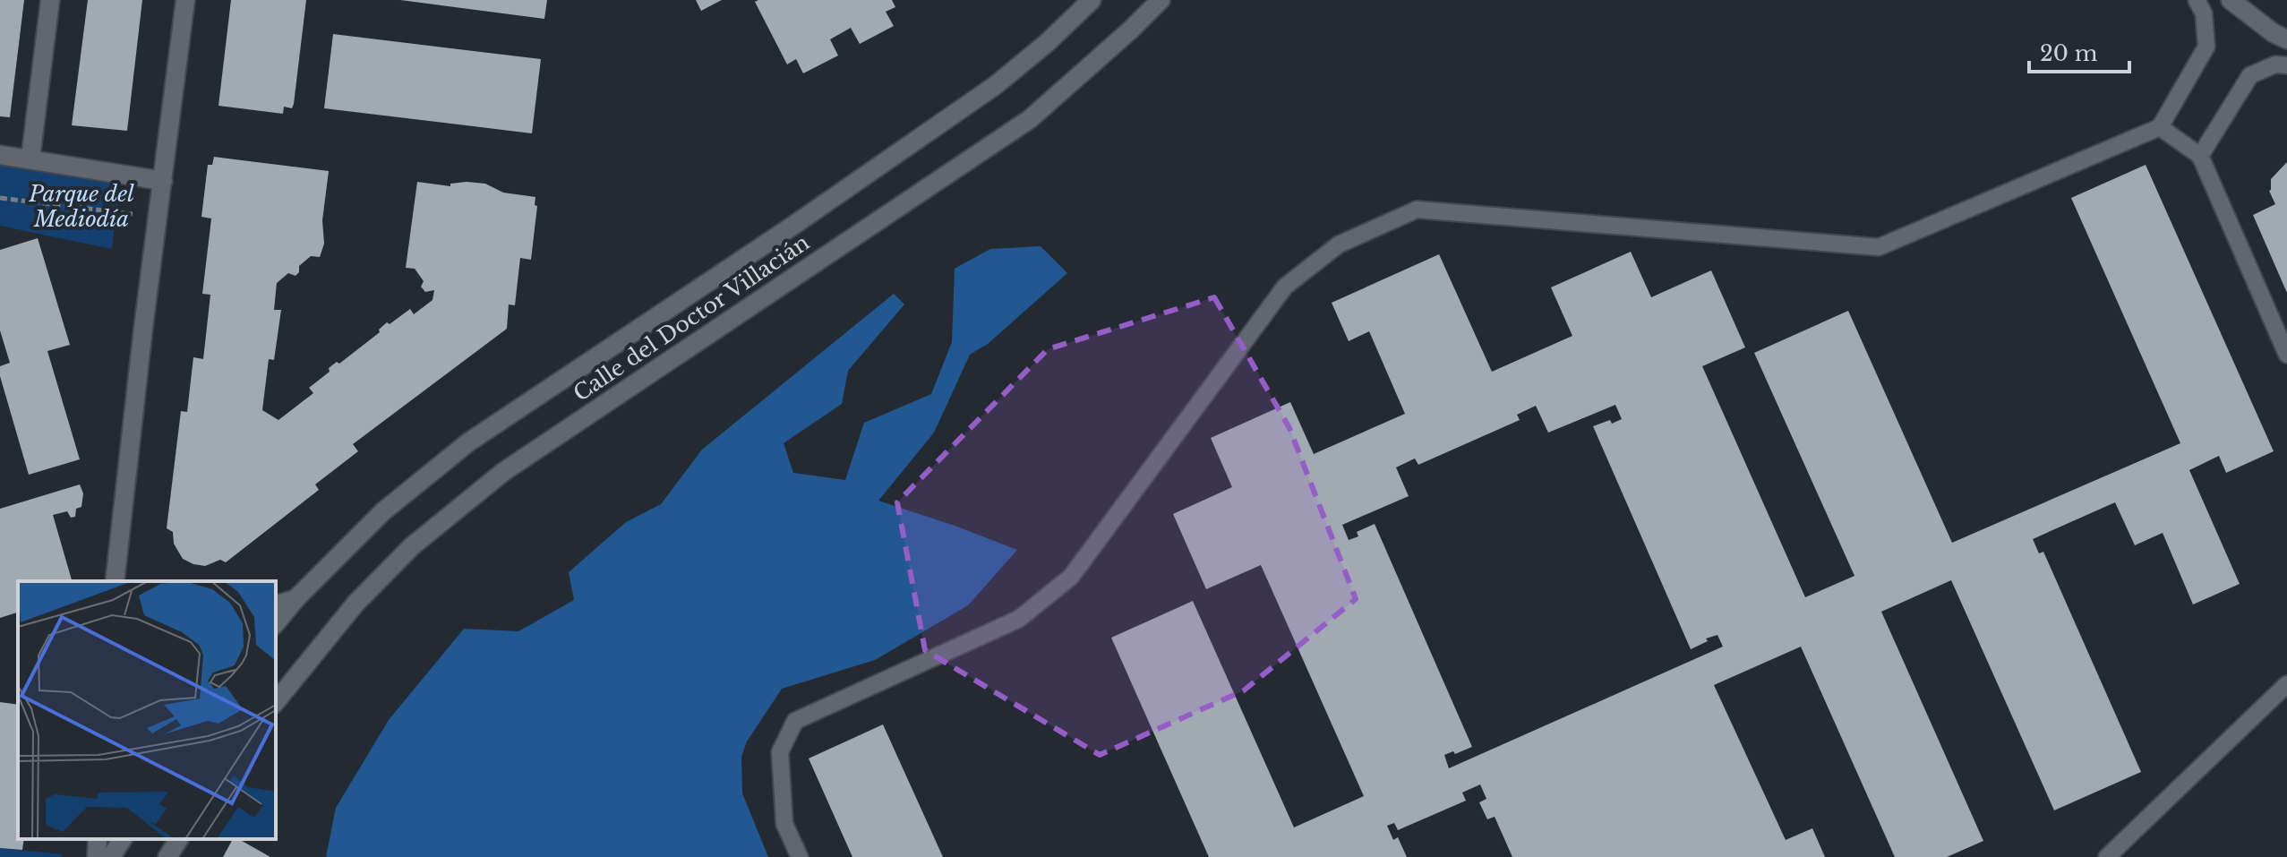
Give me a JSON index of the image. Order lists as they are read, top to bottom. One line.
{"streets":{"street":["Calle del Doctor Villacián"]},"parks":["Parque del Mediodía"],"scale_bar":"20 m"}
